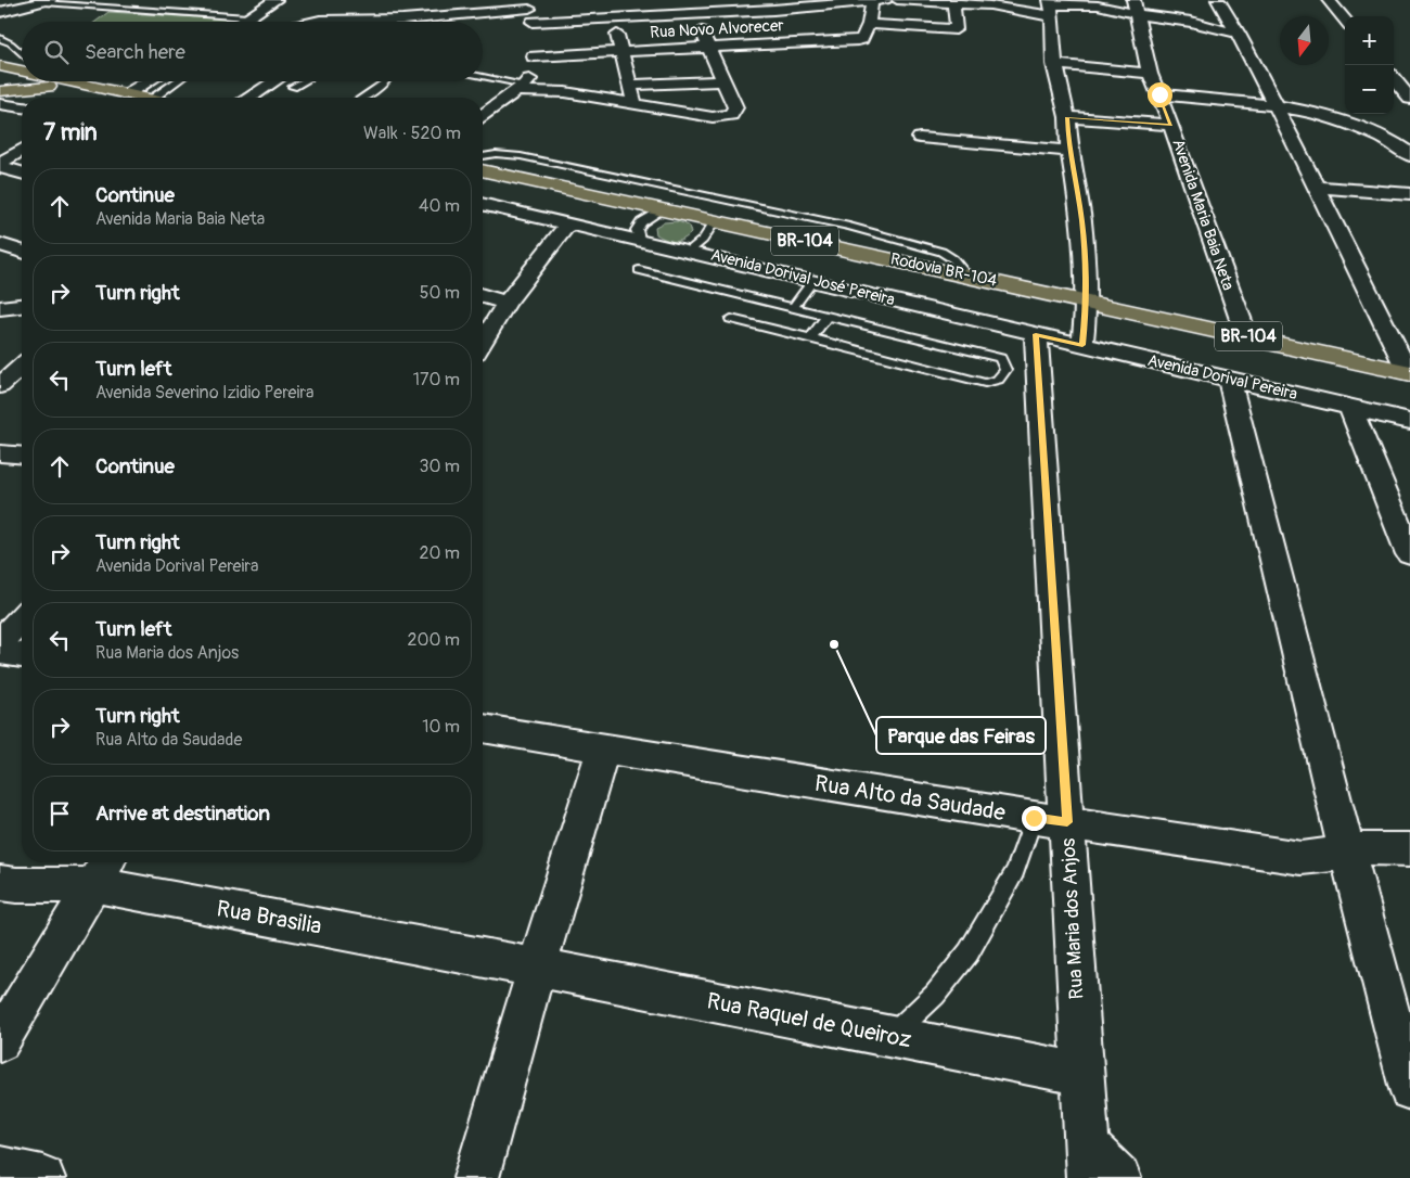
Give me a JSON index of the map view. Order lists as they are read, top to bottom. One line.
{"streets":{"highway":["BR-104","Rodovia BR-104"],"street":["Rua Novo Alvorecer","Avenida Maria Baia Neta","Avenida Dorival José Pereira","Avenida Dorival Pereira","Rua Alto da Saudade","Rua Brasilia","Rua Maria dos Anjos","Rua Raquel de Queiroz"]},"crossings":[["Avenida Maria Baia Neta","Rodovia BR-104"],["Avenida Dorival José Pereira","Avenida Dorival Pereira"],["Avenida Dorival José Pereira","Rua Maria dos Anjos"],["Avenida Dorival Pereira","Rua Maria dos Anjos"],["Rua Alto da Saudade","Rua Maria dos Anjos"],["Rua Brasilia","Rua Raquel de Queiroz"],["Rua Maria dos Anjos","Rua Raquel de Queiroz"]],"places":["Parque das Feiras"],"north":"bottom","page":{"map_buttons":["+","−"],"search":"Search here","heading":["7 min","Walk · 520 m"],"list":[["Continue","Avenida Maria Baia Neta","40 m"],["Turn right","50 m"],["Turn left","Avenida Severino Izidio Pereira","170 m"],["Continue","30 m"],["Turn right","Avenida Dorival Pereira","20 m"],["Turn left","Rua Maria dos Anjos","200 m"],["Turn right","Rua Alto da Saudade","10 m"],"Arrive at destination"]}}
